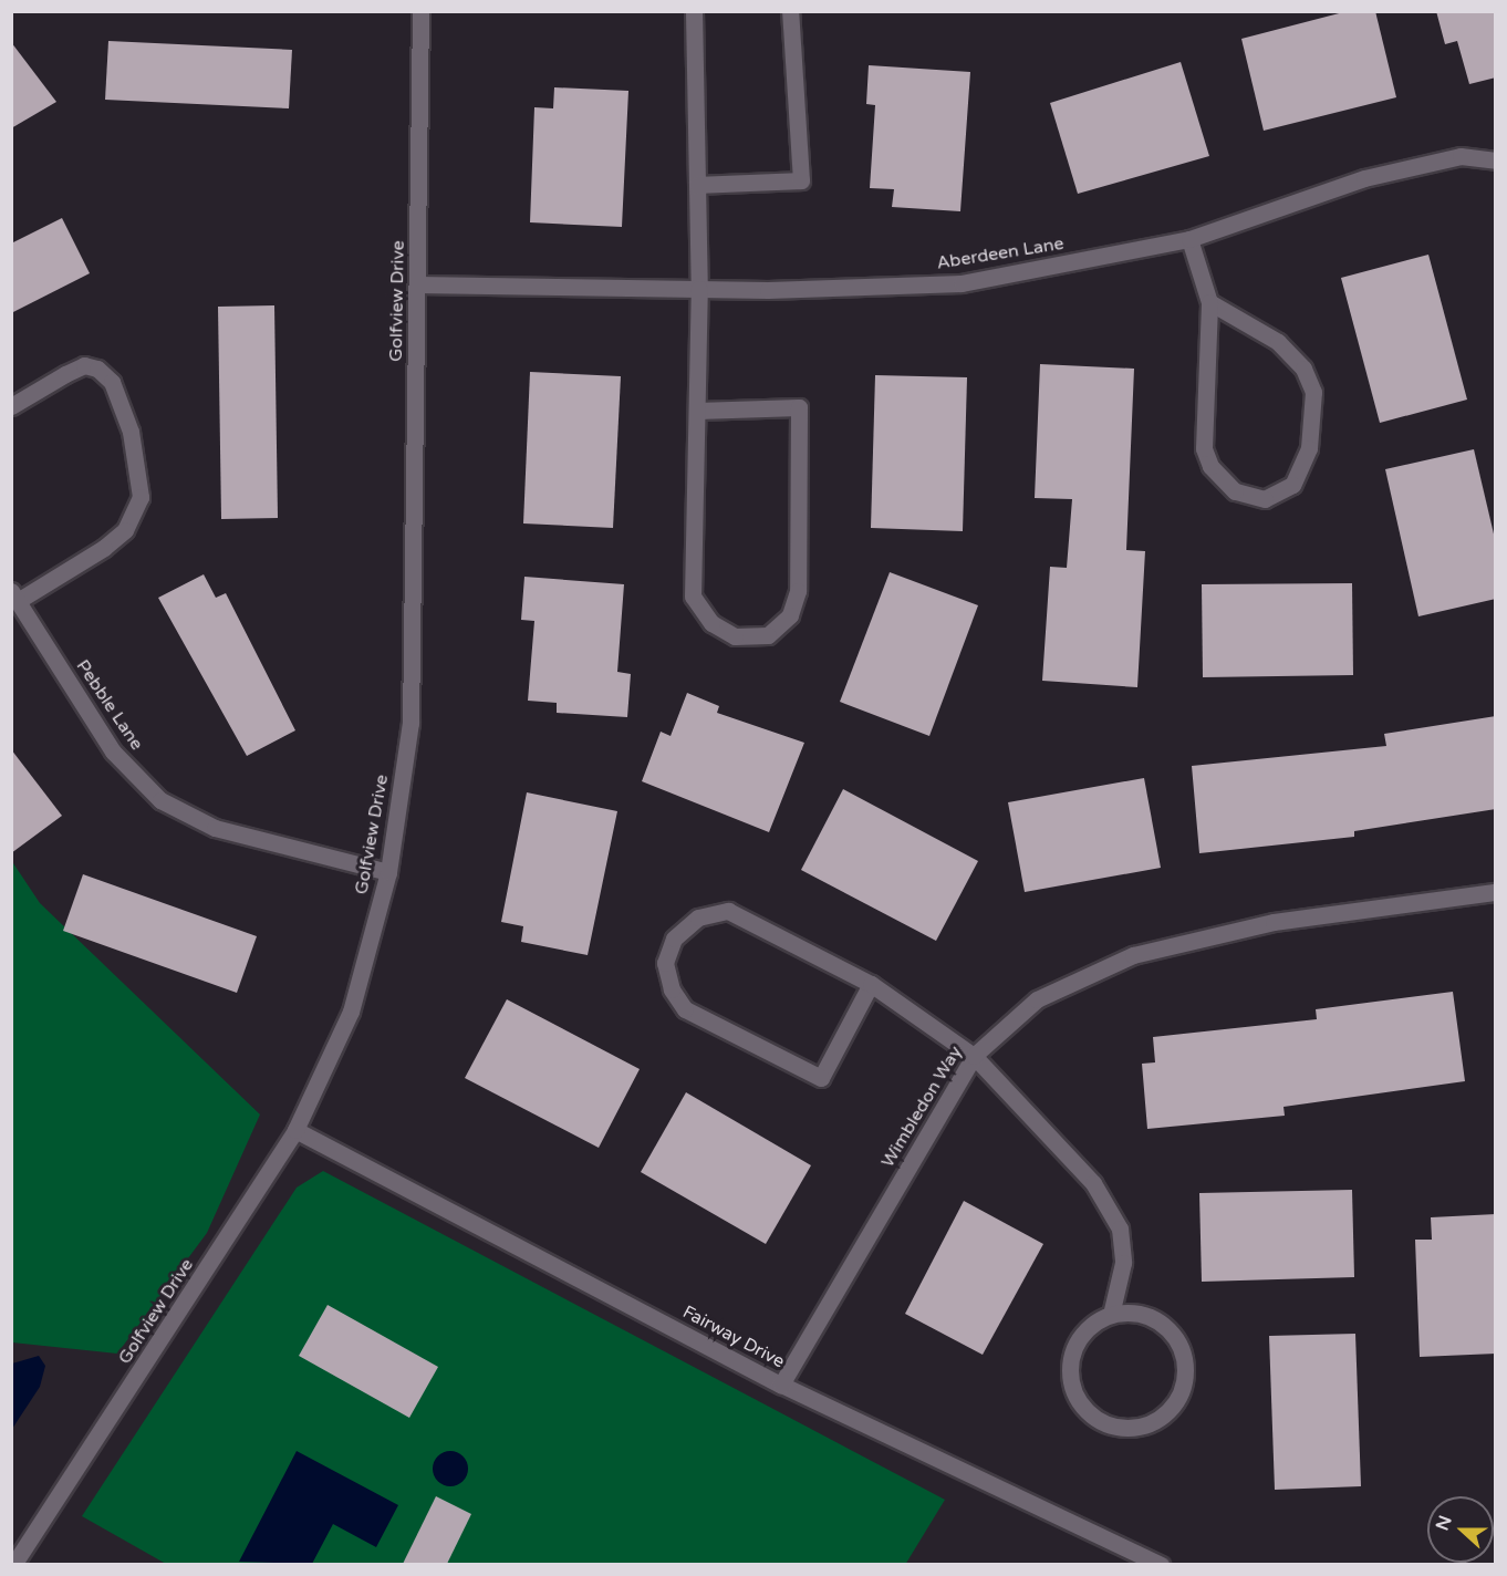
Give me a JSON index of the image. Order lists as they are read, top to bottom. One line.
{"streets":{"street":["Aberdeen Lane","Golfview Drive","Pebble Lane","Wimbledon Way","Fairway Drive"]},"crossings":[["Aberdeen Lane","Golfview Drive"],["Golfview Drive","Pebble Lane"],["Golfview Drive","Fairway Drive"],["Wimbledon Way","Fairway Drive"]],"north":"left"}
